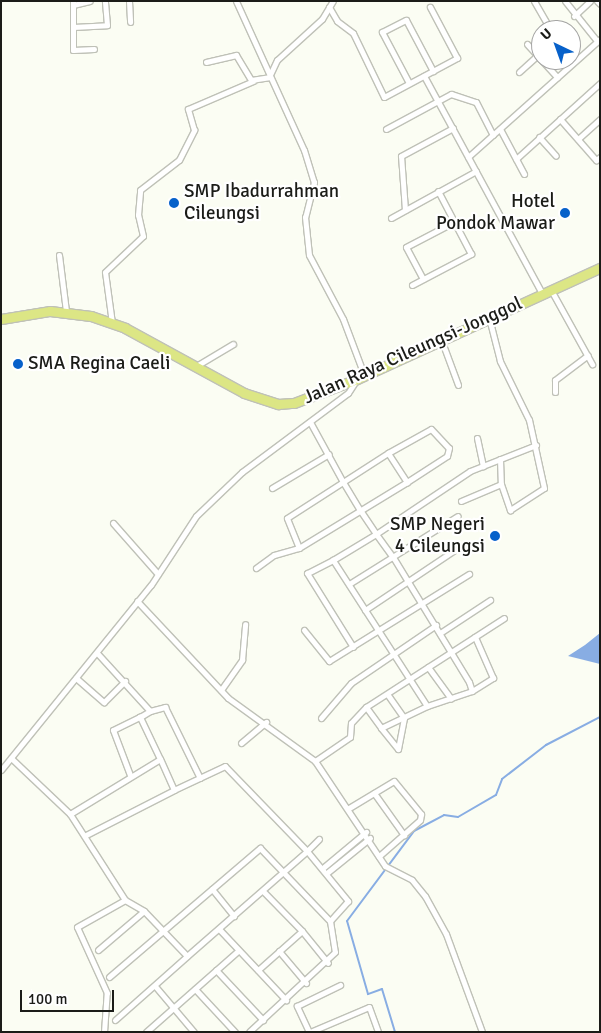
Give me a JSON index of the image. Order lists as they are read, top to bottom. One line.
{"streets":{"main road":["Jalan Raya Cileungsi-Jonggol"]},"places":["SMP Ibadurrahman Cileungsi","Hotel Pondok Mawar","SMA Regina Caeli","SMP Negeri 4 Cileungsi"],"scale_bar":"100 m","north":"top left"}
